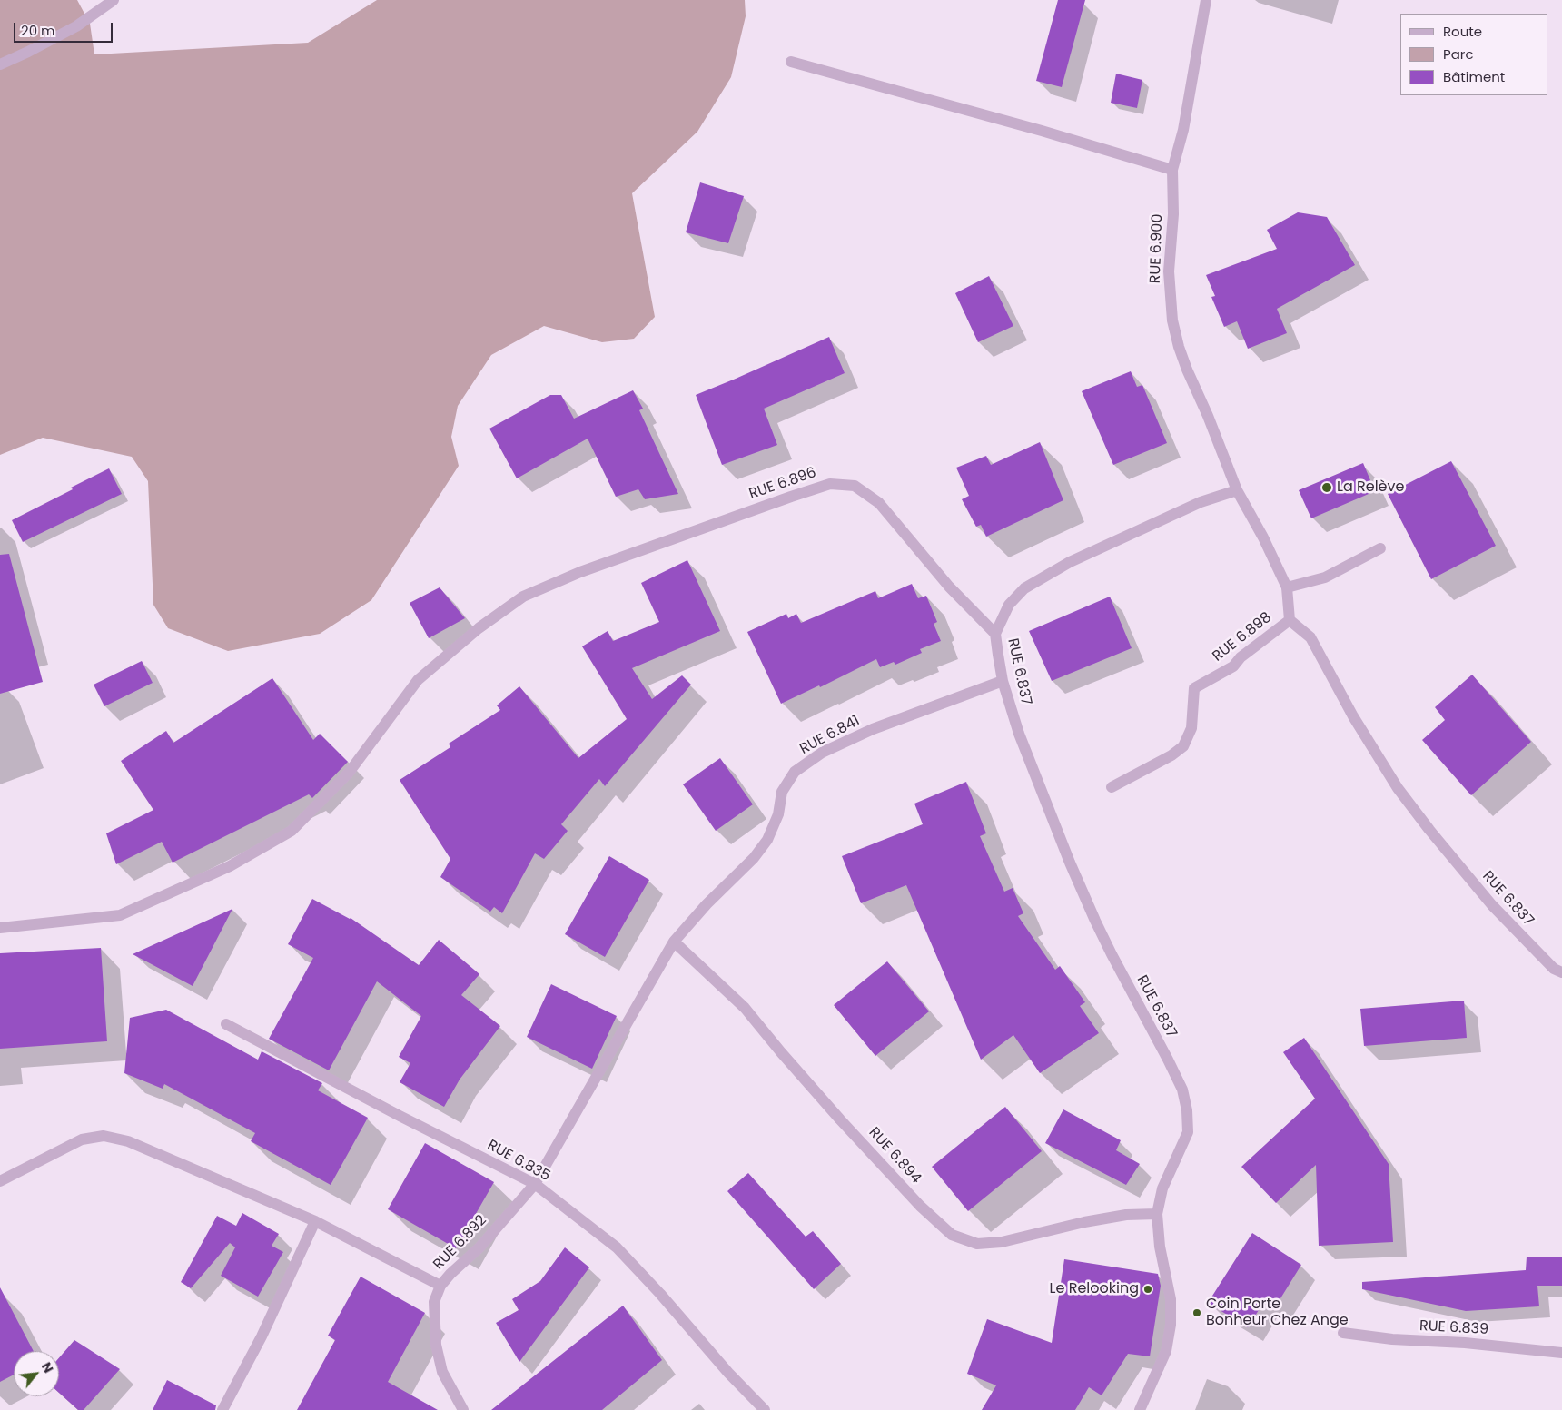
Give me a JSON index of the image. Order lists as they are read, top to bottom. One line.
{"streets":{"street":["RUE 6.900","RUE 6.896","RUE 6.898","RUE 6.837","RUE 6.841","RUE 6.894","RUE 6.835","RUE 6.892","RUE 6.839"]},"crossings":[["RUE 6.900","RUE 6.837"],["RUE 6.896","RUE 6.837"],["RUE 6.898","RUE 6.837"],["RUE 6.837","RUE 6.841"],["RUE 6.837","RUE 6.894"],["RUE 6.841","RUE 6.894"],["RUE 6.841","RUE 6.835"],["RUE 6.841","RUE 6.892"],["RUE 6.835","RUE 6.892"]],"places":["La Relève","Le Relooking","Coin Porte Bonheur Chez Ange"],"legend":["Route","Parc","Bâtiment"],"scale_bar":"20 m","north":"top right"}
